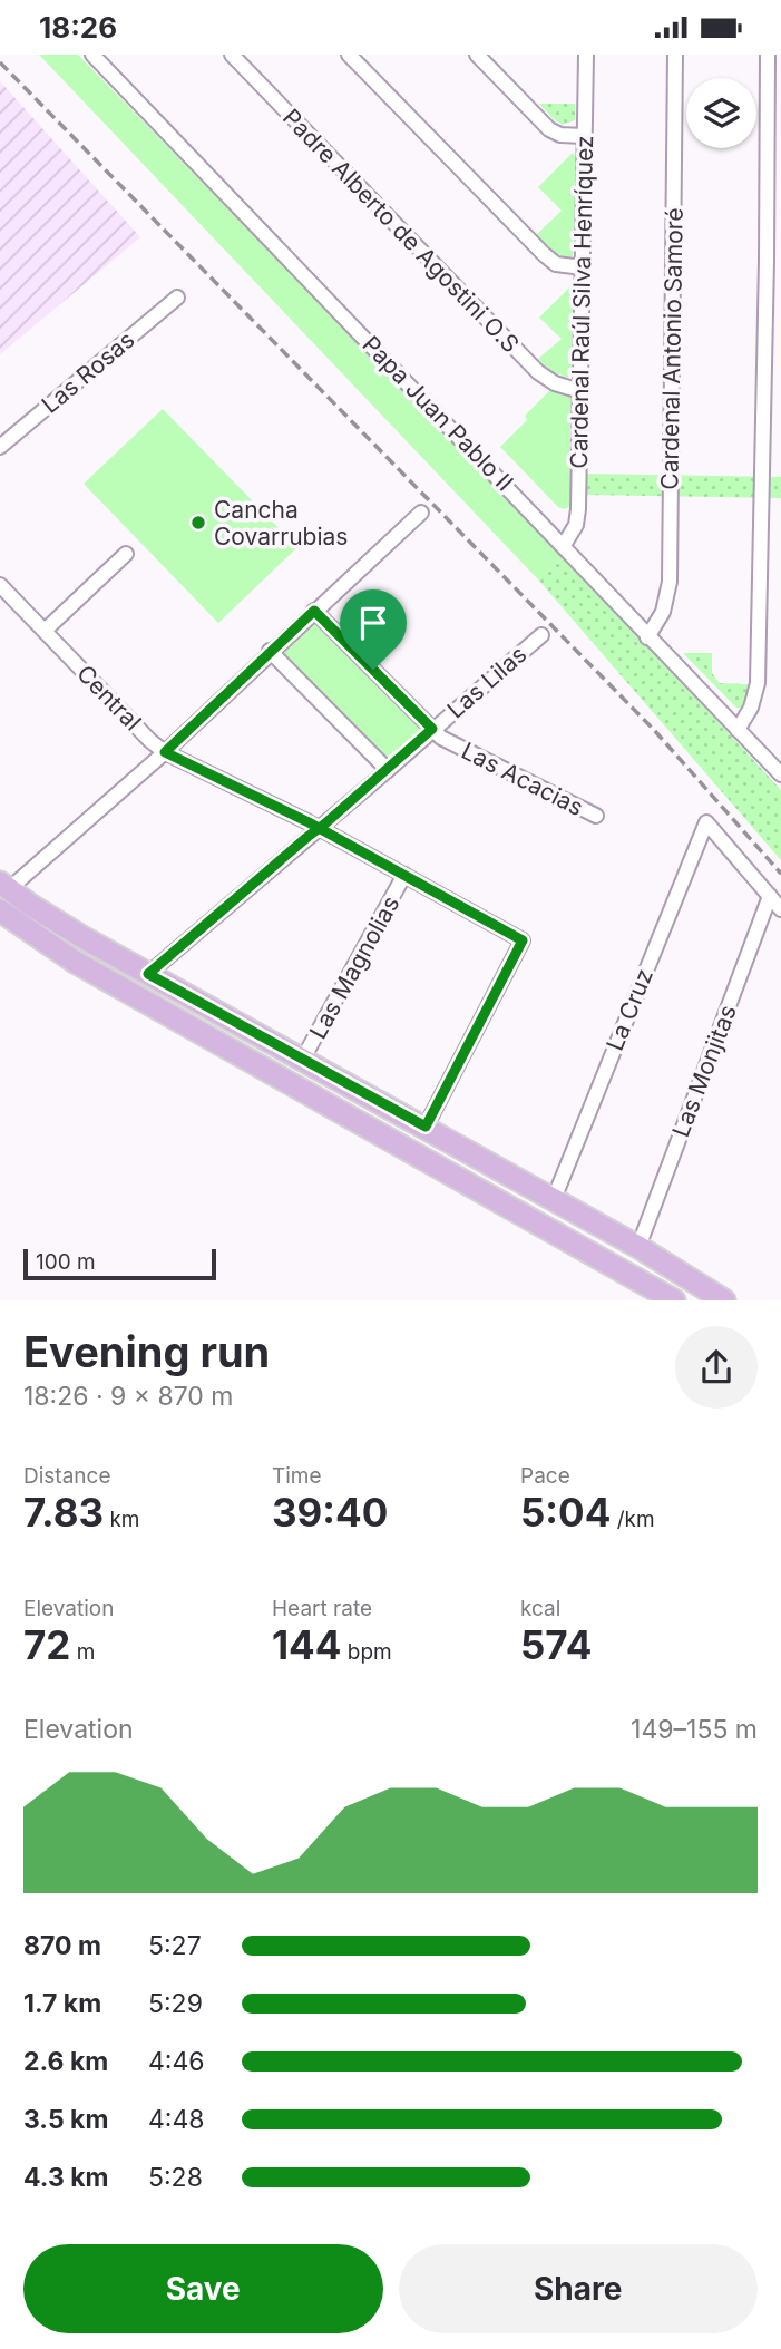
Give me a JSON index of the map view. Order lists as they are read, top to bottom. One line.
{"streets":{"street":["Padre Alberto de Agostini O.S","Cardenal Raúl Silva Henríquez","Cardenal Antonio Samoré","Las Rosas","Papa Juan Pablo II","Las Lilas","Central","Las Acacias","Las Magnolias","La Cruz","Las Monjitas"]},"crossings":[["Padre Alberto de Agostini O.S","Cardenal Raúl Silva Henríquez"],["Cardenal Raúl Silva Henríquez","Papa Juan Pablo II"],["Cardenal Antonio Samoré","Papa Juan Pablo II"],["Las Lilas","Central"],["Las Lilas","Las Acacias"],["Central","Las Magnolias"],["La Cruz","Las Monjitas"]],"places":["Cancha Covarrubias"],"scale_bar":"100 m","page":{"status":"18:26","scale":"100 m","heading":["Evening run","18:26 · 9 × 870 m"],"stats":[["Distance","7.83 km"],["Time","39:40"],["Pace","5:04 /km"],["Elevation","72 m"],["Heart rate","144 bpm"],["kcal","574"]],"chart":["Elevation","149–155 m"],"list":[{"name":"870 m","note":"5:27"},{"name":"1.7 km","note":"5:29"},{"name":"2.6 km","note":"4:46"},{"name":"3.5 km","note":"4:48"},{"name":"4.3 km","note":"5:28"}],"buttons":["Save","Share"]}}
